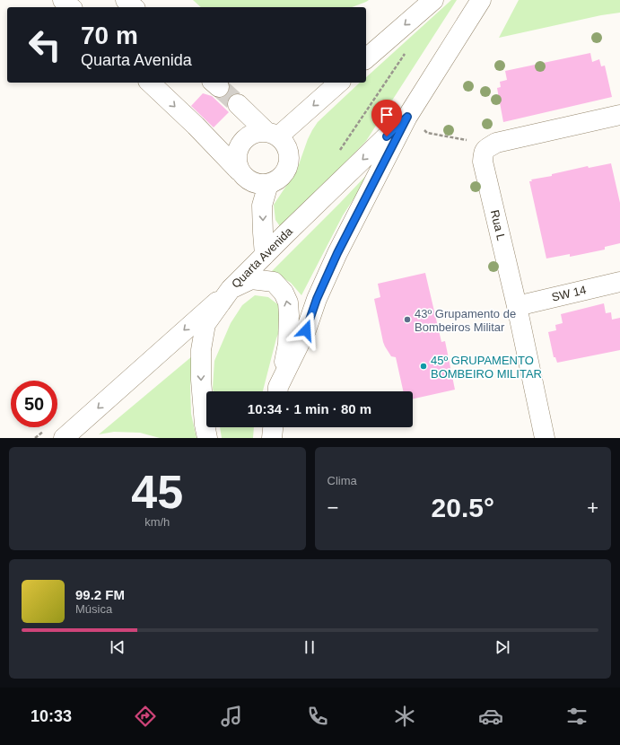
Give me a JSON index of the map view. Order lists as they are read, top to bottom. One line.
{"streets":{"main road":["Rua L","Quarta Avenida","SW 14"]},"crossings":[["Rua L","SW 14"]],"places":["43º Grupamento de Bombeiros Militar","45º GRUPAMENTO BOMBEIRO MILITAR"],"page":{"turn":["70 m","Quarta Avenida"],"limit":"50","trip":"10:34 · 1 min · 80 m","tile":[["45","km/h"],"Clima"],"heat":["−","20.5°","+"],"song":["99.2 FM","Música"],"tabs":"10:33"}}
